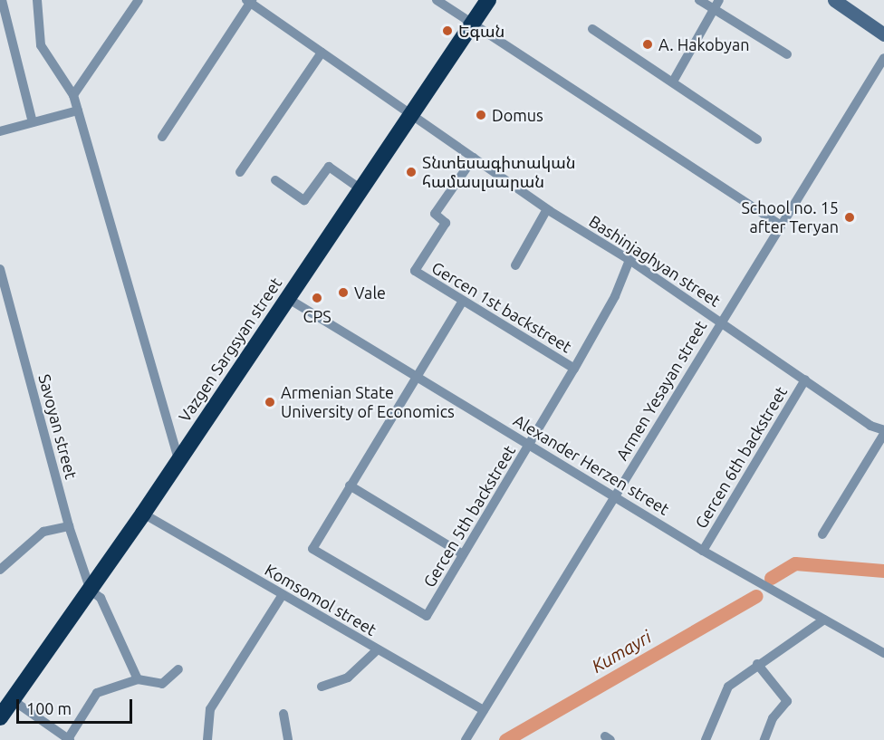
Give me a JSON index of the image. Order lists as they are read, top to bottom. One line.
{"streets":{"highway":["Vazgen Sargsyan street"],"street":["Bashinjaghyan street","Gercen 1st backstreet","Armen Yesayan street","Savoyan street","Gercen 6th backstreet","Alexander Herzen street","Gercen 5th backstreet","Komsomol street"]},"crossings":[["Bashinjaghyan street","Gercen 1st backstreet"],["Bashinjaghyan street","Vazgen Sargsyan street"],["Bashinjaghyan street","Armen Yesayan street"],["Bashinjaghyan street","Gercen 6th backstreet"],["Bashinjaghyan street","Gercen 5th backstreet"],["Gercen 1st backstreet","Gercen 5th backstreet"],["Vazgen Sargsyan street","Savoyan street"],["Vazgen Sargsyan street","Alexander Herzen street"],["Vazgen Sargsyan street","Komsomol street"],["Armen Yesayan street","Alexander Herzen street"],["Armen Yesayan street","Komsomol street"],["Gercen 6th backstreet","Alexander Herzen street"],["Alexander Herzen street","Gercen 5th backstreet"]],"water":["Kumayri"],"places":["Եգան","A. Hakobyan","Domus","Տնտեսագիտական համասլսարան","School no. 15 after Teryan","Vale","CPS","Armenian State University of Economics"],"scale_bar":"100 m"}
